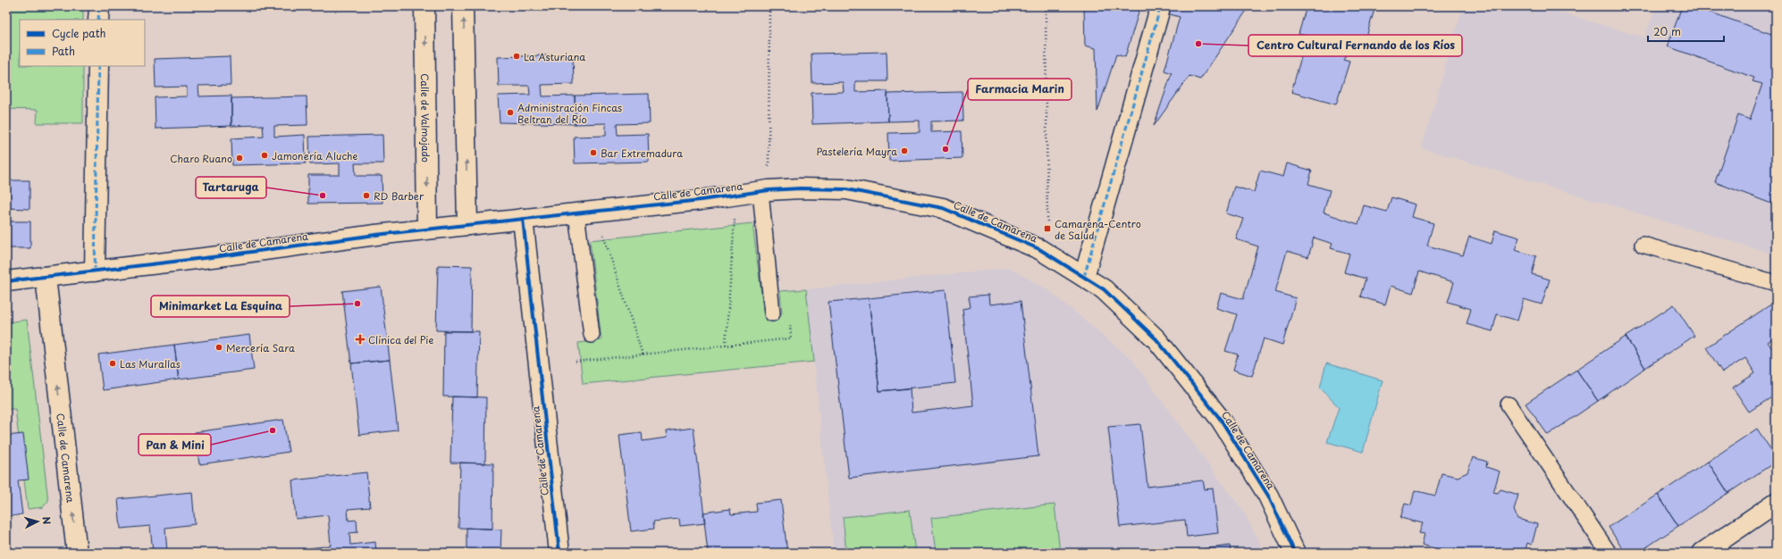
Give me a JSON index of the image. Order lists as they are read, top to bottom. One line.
{"streets":{"street":["Calle de Valmojado","Calle de Camarena"]},"crossings":[["Calle de Valmojado","Calle de Camarena"]],"places":{"other":["Centro Cultural Fernando de los Ríos","La Asturiana","Administración Fincas Beltran del Río","Farmacia Marin","Pastelería Mayra","Bar Extremadura","Jamonería Aluche","Charo Ruano","Tartaruga","RD Barber","Minimarket La Esquina","Mercería Sara","Las Murallas","Pan & Mini"],"transit":["Camarena-Centro de Salud"],"health":["Clínica del Pie"]},"legend":["Cycle path","Path"],"scale_bar":"20 m","north":"right"}
